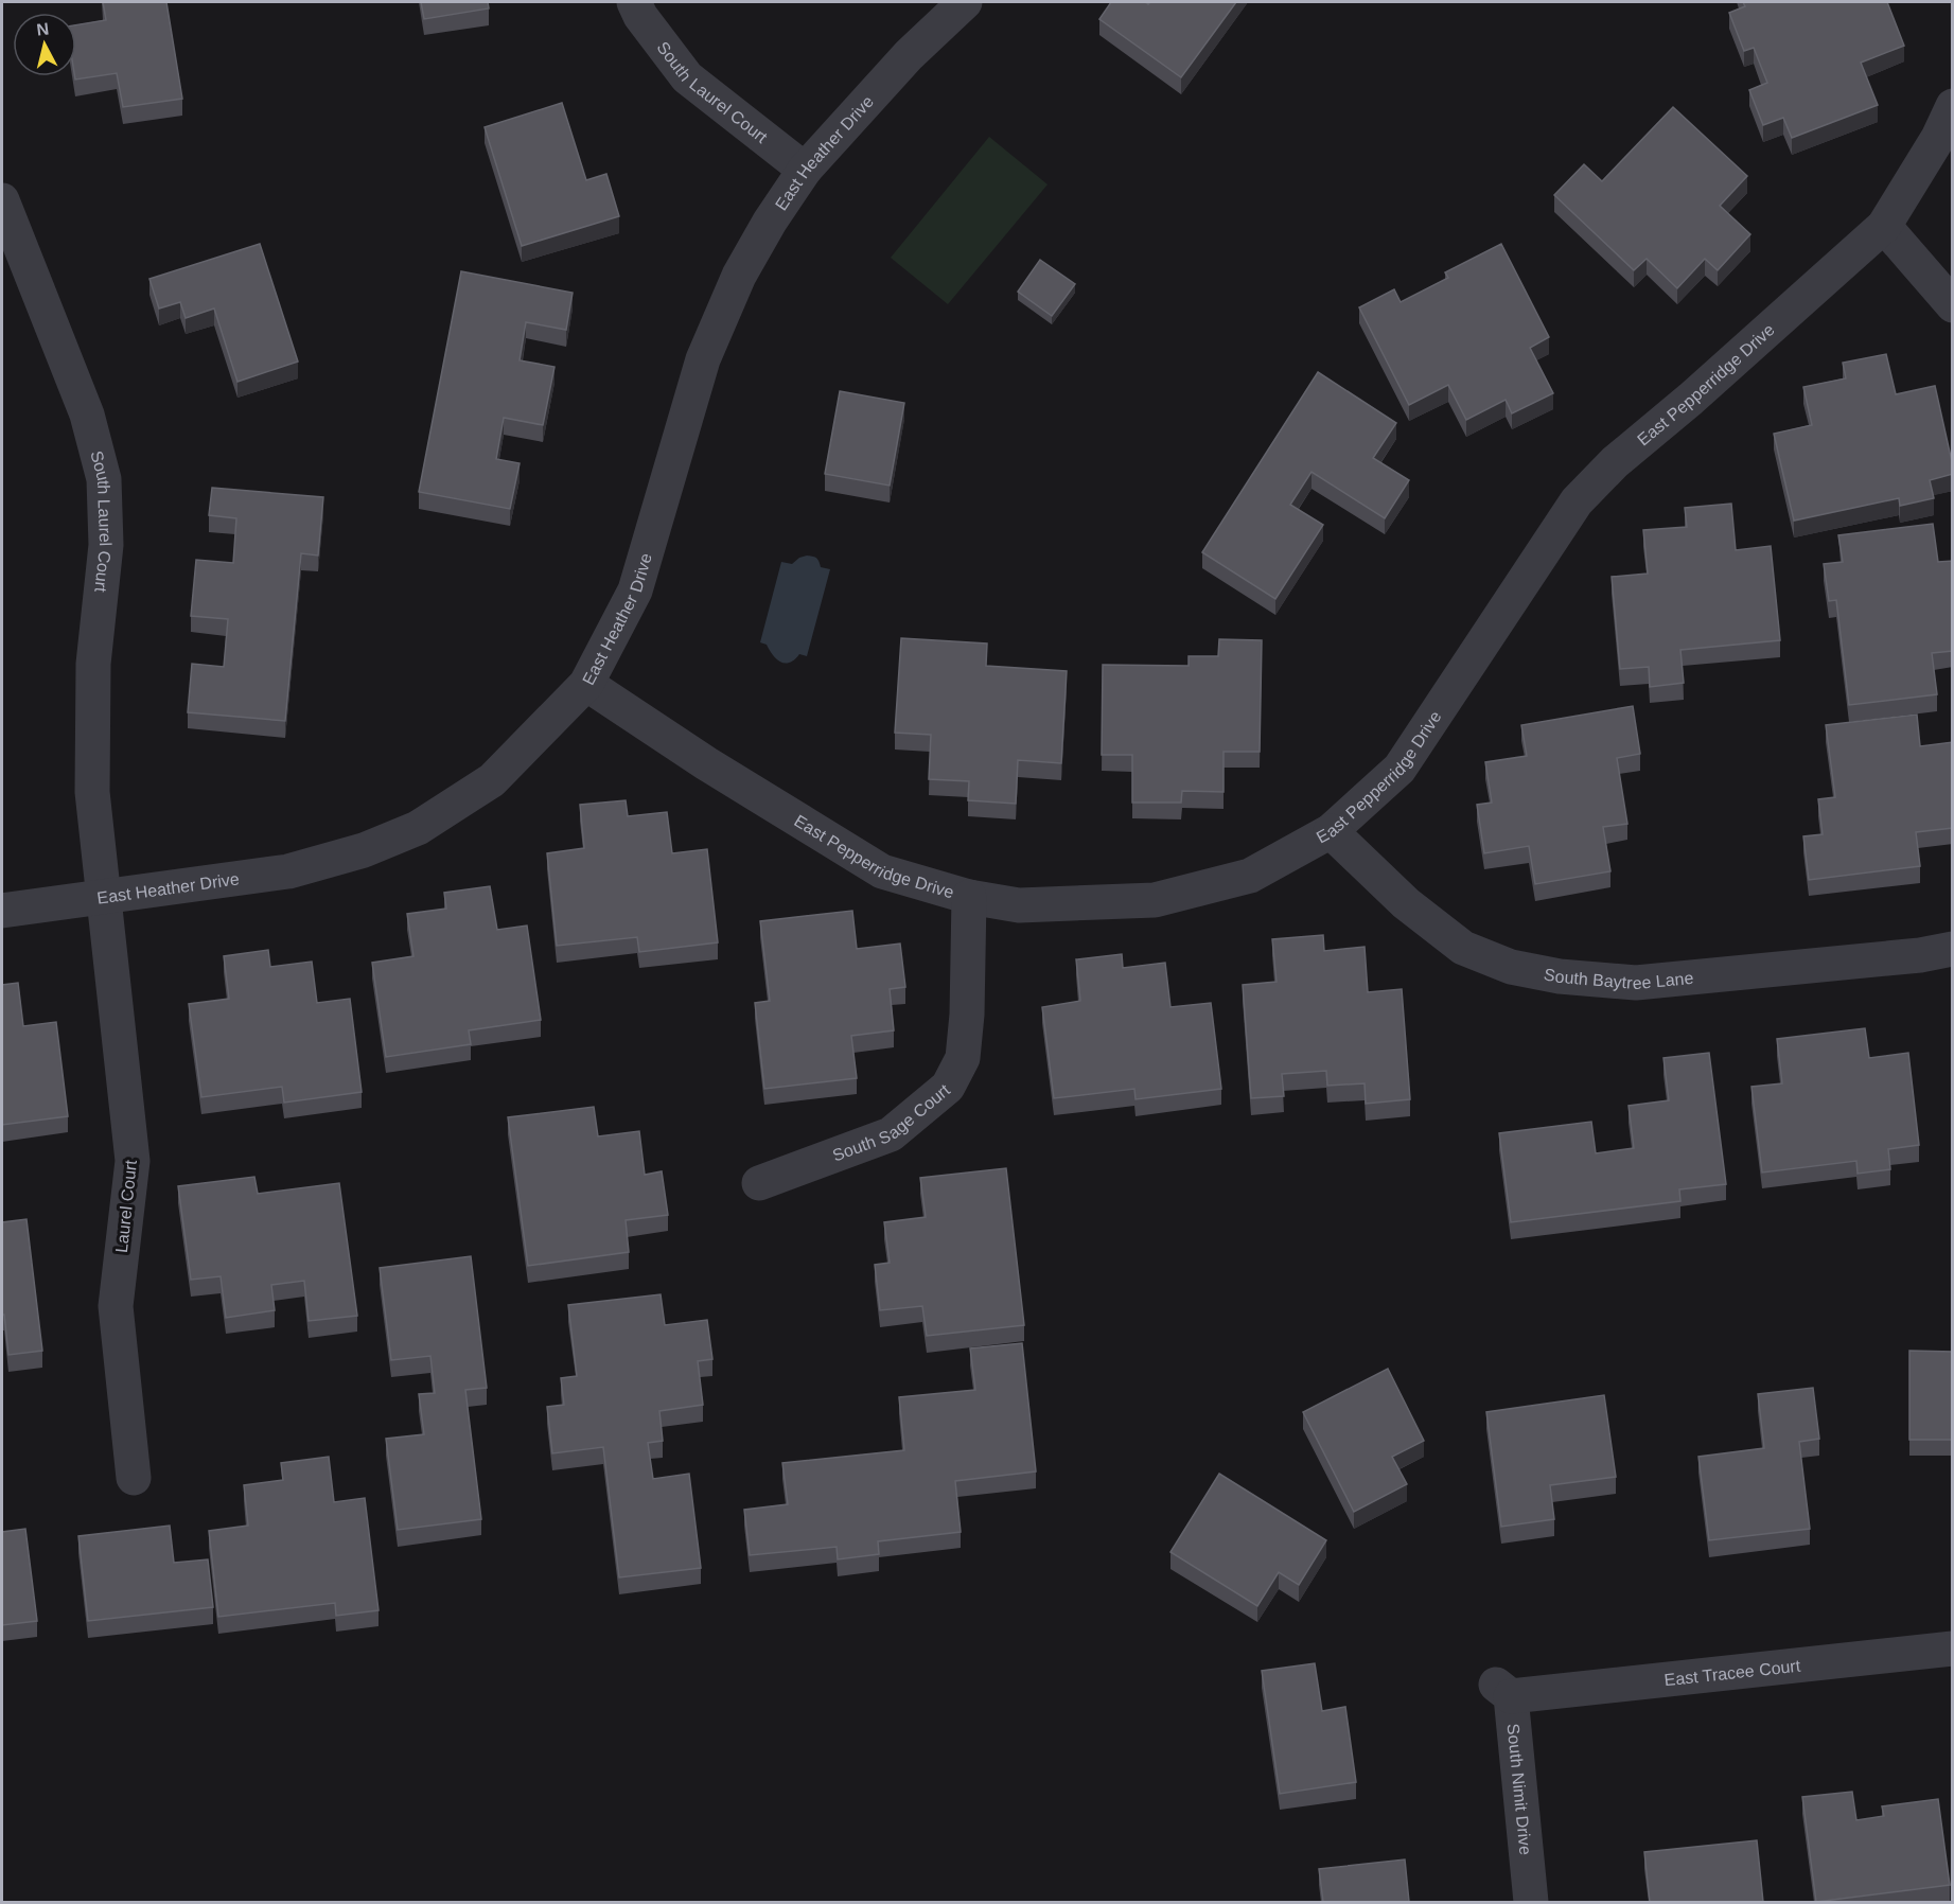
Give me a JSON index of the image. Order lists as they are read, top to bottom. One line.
{"streets":{"street":["South Laurel Court","East Heather Drive","East Pepperridge Drive","South Baytree Lane","South Sage Court","Laurel Court","East Tracee Court","South Nimit Drive"]},"crossings":[["South Laurel Court","East Heather Drive"],["South Laurel Court","Laurel Court"],["East Heather Drive","East Pepperridge Drive"],["East Heather Drive","Laurel Court"],["East Pepperridge Drive","South Baytree Lane"],["East Pepperridge Drive","South Sage Court"],["East Tracee Court","South Nimit Drive"]],"north":"top"}
